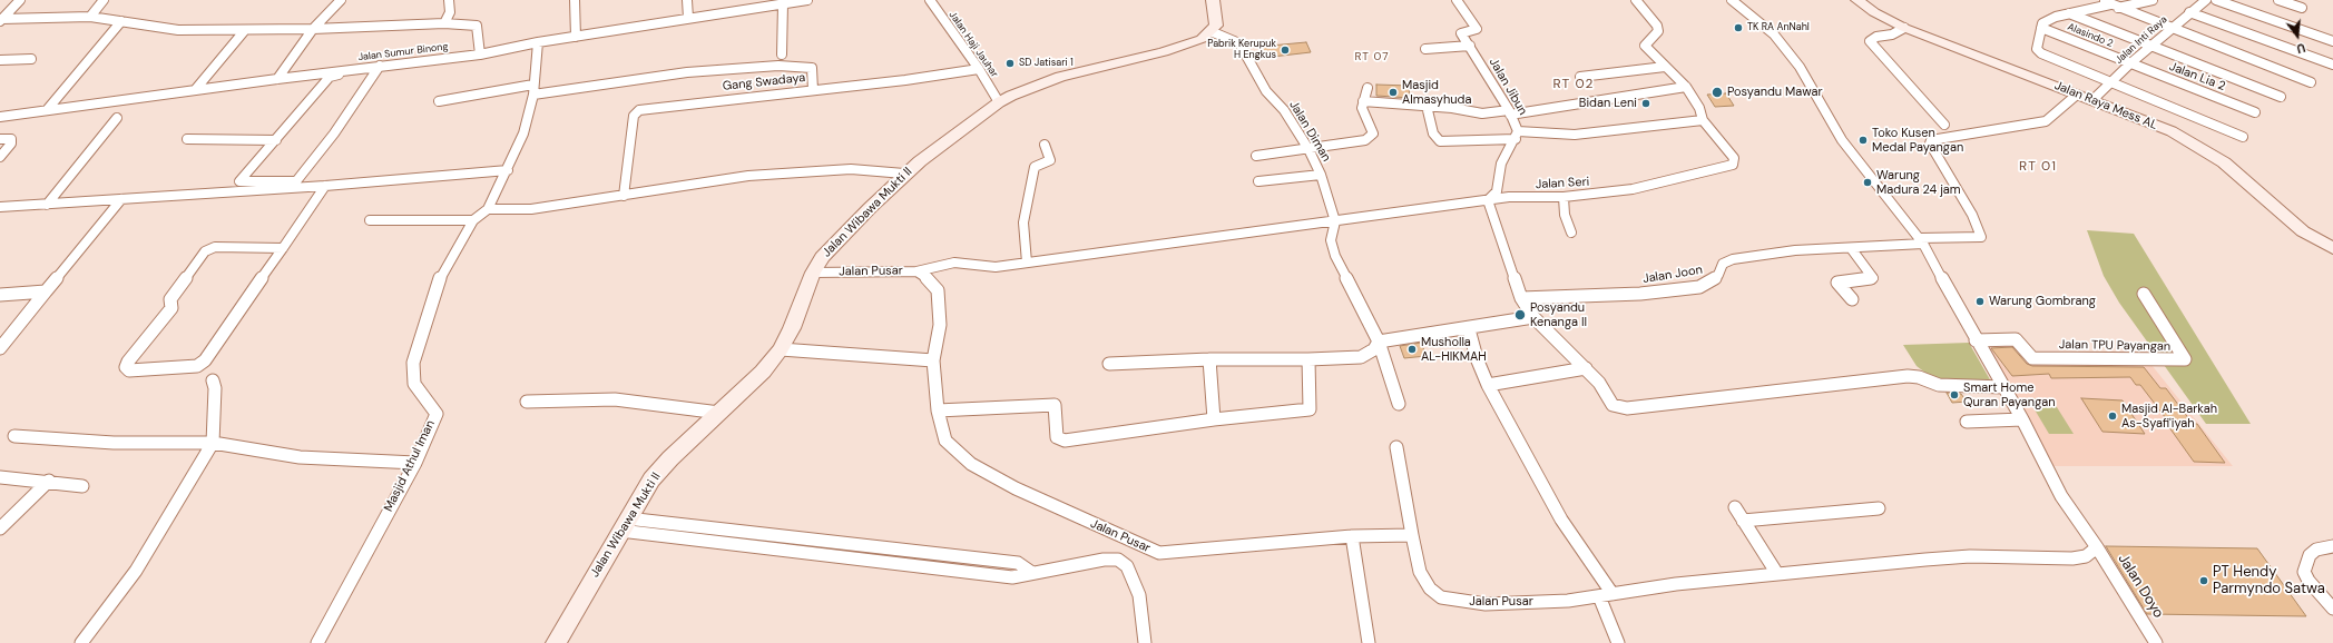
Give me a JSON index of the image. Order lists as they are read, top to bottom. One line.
{"streets":{"main road":["Jalan Raya Mess AL","Jalan Wibawa Mukti II"],"street":["Alasindo 2","Jalan Inti Raya","Jalan Haji Jauhar","Jalan Sumur Binong","Jalan Lia 2","Gang Swadaya","Jalan Jibun","Jalan Diman","Jalan Seri","Jalan Pusar","Jalan Joon","Jalan TPU Payangan","Masjid Athul Iman","Jalan Doyo"]},"crossings":[["Alasindo 2","Jalan Inti Raya"],["Alasindo 2","Jalan Lia 2"],["Jalan Inti Raya","Jalan Lia 2"],["Jalan Inti Raya","Jalan Raya Mess AL"],["Jalan Haji Jauhar","Gang Swadaya"],["Jalan Haji Jauhar","Jalan Wibawa Mukti II"],["Jalan Sumur Binong","Masjid Athul Iman"],["Jalan Raya Mess AL","Jalan Joon"],["Jalan Diman","Jalan Seri"],["Jalan Diman","Jalan Wibawa Mukti II"],["Jalan Seri","Jalan Pusar"],["Jalan Wibawa Mukti II","Jalan Pusar"],["Jalan Pusar","Jalan Doyo"],["Jalan Joon","Jalan Doyo"],["Jalan TPU Payangan","Jalan Doyo"]],"districts":["RT 07","RT 02","RT 01"],"places":["TK RA AnNahl","Pabrik Kerupuk H Engkus","SD Jatisari 1","Masjid Almasyhuda","Posyandu Mawar","Bidan Leni","Toko Kusen Medal Payangan","Warung Madura 24 jam","Warung Gombrang","Posyandu Kenanga II","Musholla AL-HIKMAH","Smart Home Quran Payangan","Masjid Al-Barkah As-Syafi'iyah","PT Hendy Parmyndo Satwa"],"north":"bottom"}
